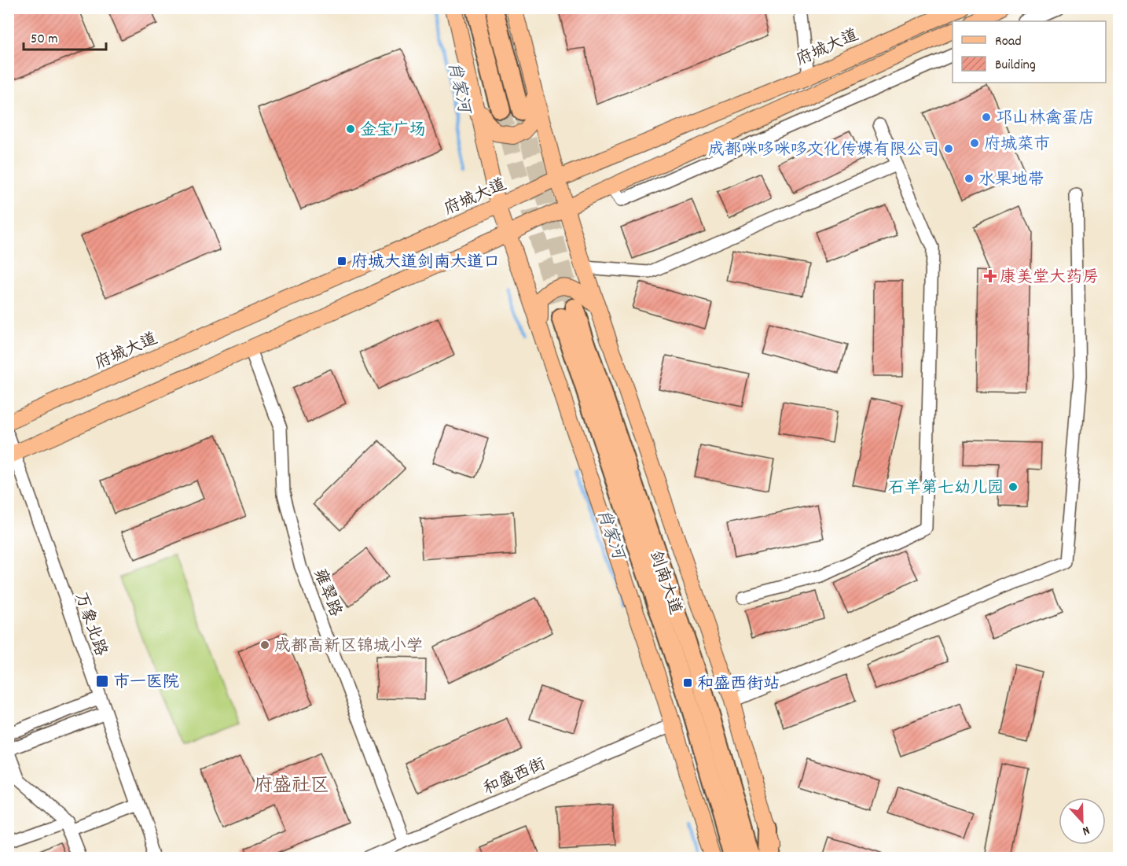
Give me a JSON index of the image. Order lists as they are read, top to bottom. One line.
{"streets":{"highway":["剑南大道"],"main road":["府城大道"],"street":["雍翠路","万象北路","和盛西街"]},"crossings":[["雍翠路","和盛西街"]],"districts":["府盛社区"],"water":["肖家河"],"places":{"other":["邛山林禽蛋店","金宝广场","府城菜市","成都咪哆咪哆文化传媒有限公司","水果地带","石羊第七幼儿园","成都高新区锦城小学"],"transit":["府城大道剑南大道口","市一医院","和盛西街站"],"health":["康美堂大药房"]},"legend":["Road","Building"],"scale_bar":"50 m","north":"bottom"}
